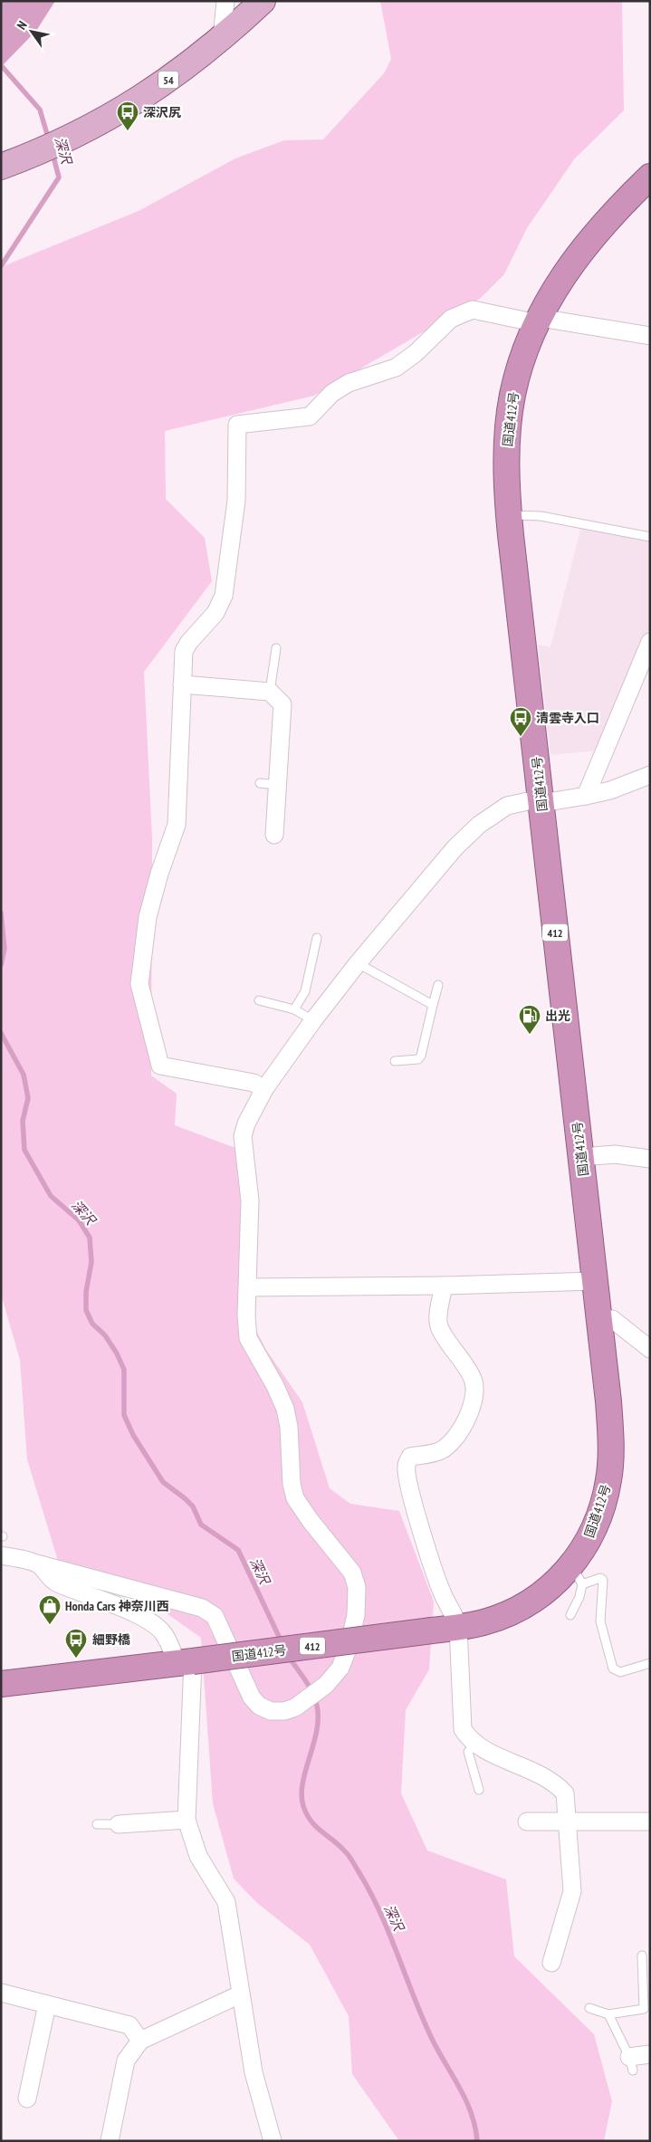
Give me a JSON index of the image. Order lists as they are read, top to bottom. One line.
{"streets":{"highway":["国道412号","412"],"main road":["54"]},"water":["深沢"],"places":{"bus stop":["深沢尻","清雲寺入口","細野橋"],"fuel station":["出光"],"shop":["Honda Cars 神奈川西"]},"north":"top left"}
